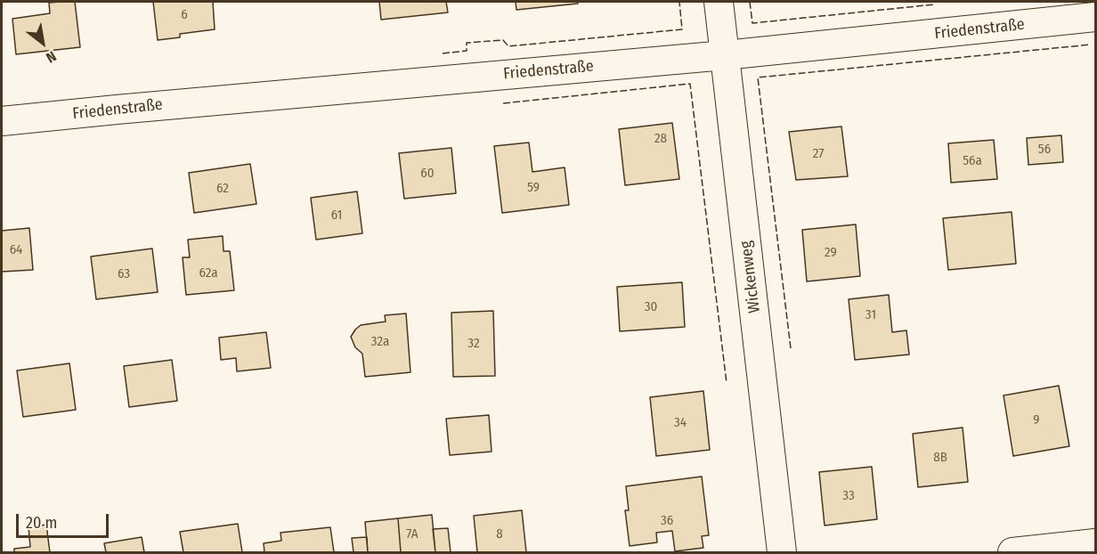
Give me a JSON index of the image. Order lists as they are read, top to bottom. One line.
{"streets":{"street":["Friedenstraße","Wickenweg"]},"crossings":[["Friedenstraße","Wickenweg"]],"house_numbers":["6","28","56","27","56a","60","59","62","61","64","29","62a","63","30","31","32a","32","9","34","8B","33","36","7A","8"],"scale_bar":"20 m","north":"bottom right"}
